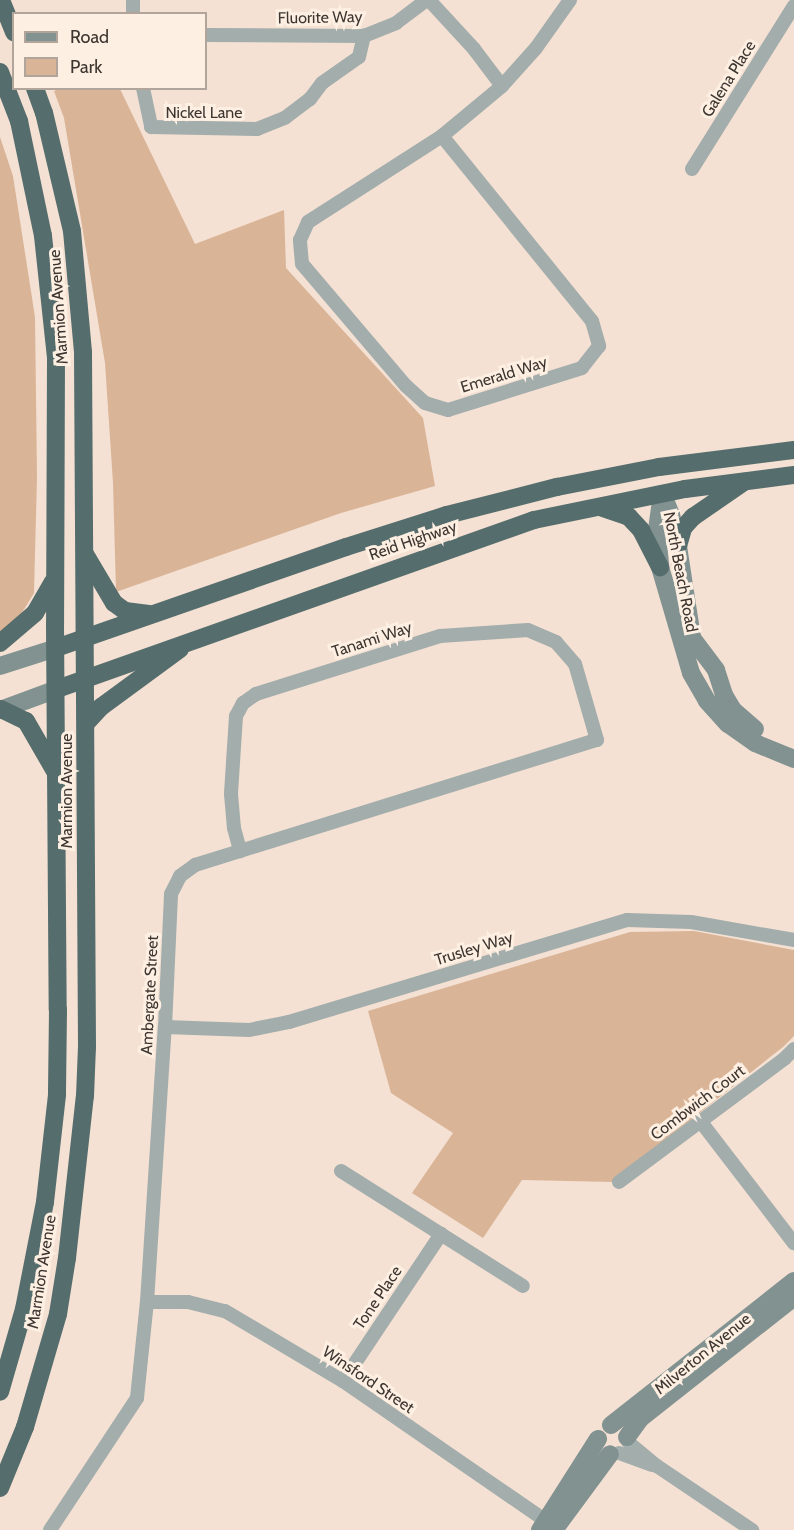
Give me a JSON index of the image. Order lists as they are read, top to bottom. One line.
{"streets":{"highway":["Marmion Avenue","Reid Highway"],"main road":["North Beach Road","Milverton Avenue"],"street":["Fluorite Way","Galena Place","Nickel Lane","Emerald Way","Tanami Way","Trusley Way","Ambergate Street","Combwich Court","Tone Place","Winsford Street"]},"crossings":[["Fluorite Way","Nickel Lane"],["Marmion Avenue","Reid Highway"],["Reid Highway","North Beach Road"],["Tanami Way","Ambergate Street"],["Trusley Way","Ambergate Street"],["Ambergate Street","Winsford Street"],["Tone Place","Winsford Street"],["Milverton Avenue","Winsford Street"]],"legend":["Road","Park"]}
